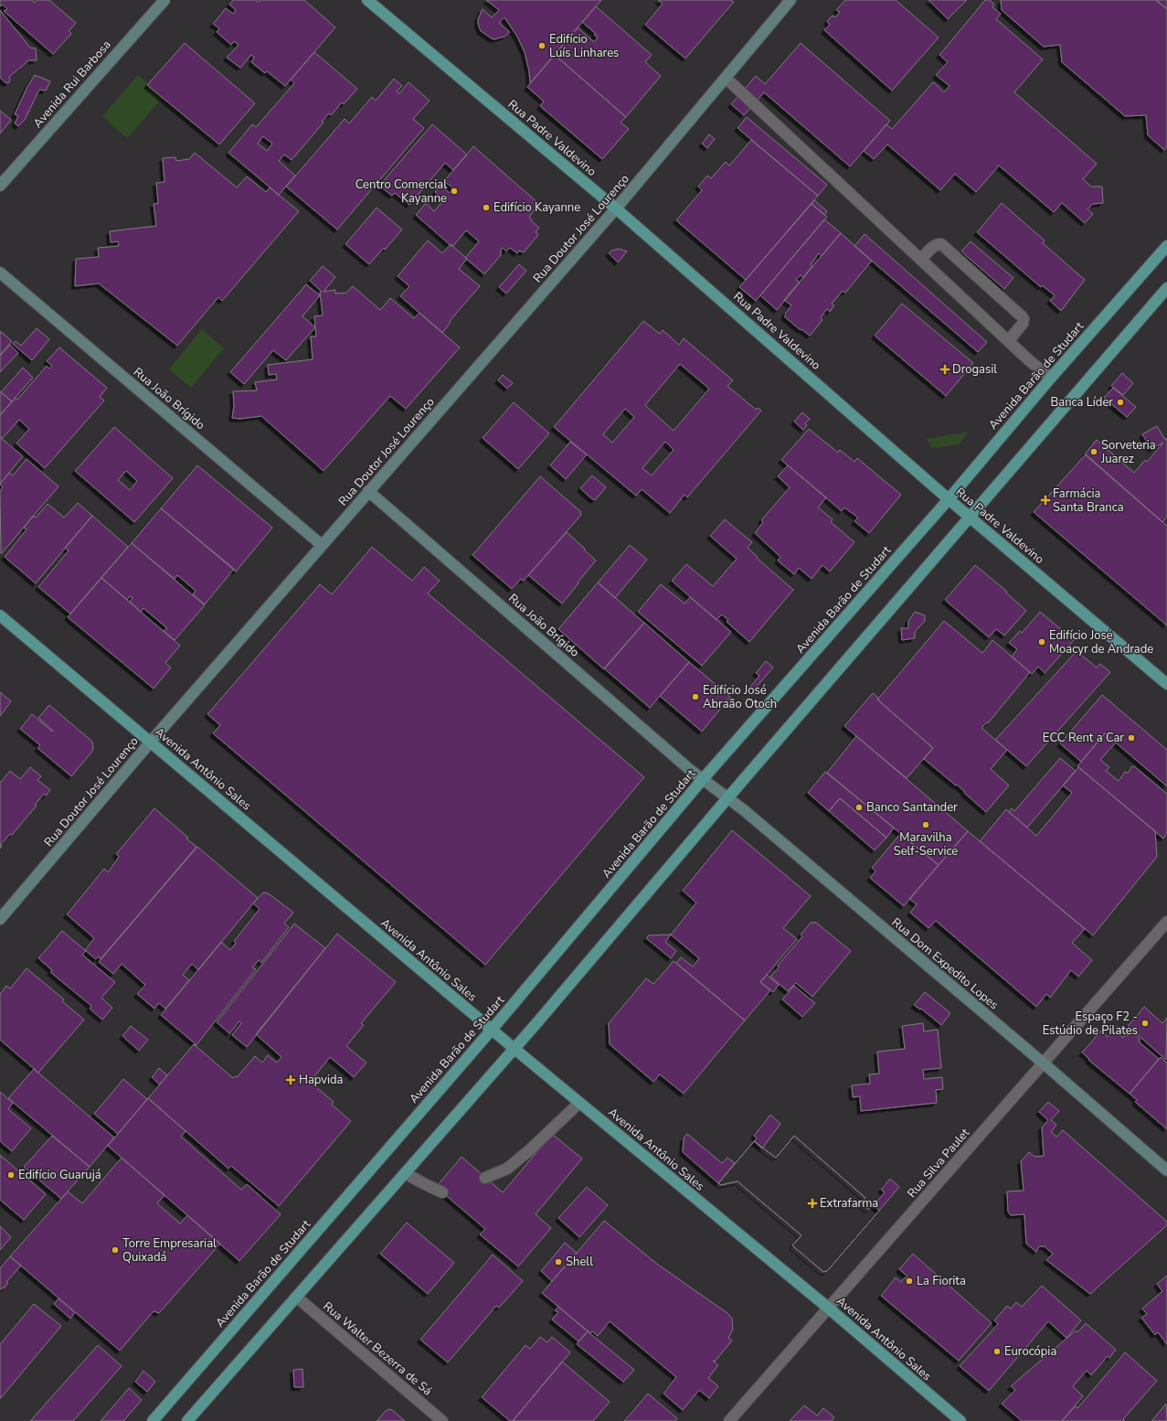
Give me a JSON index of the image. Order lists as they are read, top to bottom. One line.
{"streets":{"main road":["Rua Padre Valdevino","Avenida Barão de Studart","Avenida Antônio Sales"],"street":["Avenida Rui Barbosa","Rua Doutor José Lourenço","Rua João Brígido","Rua Dom Expedito Lopes","Rua Silva Paulet","Rua Walter Bezerra de Sá"]},"crossings":[["Rua Padre Valdevino","Rua Doutor José Lourenço"],["Rua Padre Valdevino","Avenida Barão de Studart"],["Rua Doutor José Lourenço","Rua João Brígido"],["Rua Doutor José Lourenço","Avenida Antônio Sales"],["Avenida Barão de Studart","Rua João Brígido"],["Avenida Barão de Studart","Avenida Antônio Sales"],["Avenida Barão de Studart","Rua Dom Expedito Lopes"],["Rua João Brígido","Rua Dom Expedito Lopes"],["Avenida Antônio Sales","Rua Silva Paulet"],["Rua Dom Expedito Lopes","Rua Silva Paulet"]],"places":{"other":["Edifício Luís Linhares","Centro Comercial Kayanne","Edifício Kayanne","Banca Líder","Sorveteria Juarez","Edifício José Moacyr de Andrade","Edifício José Abraão Otoch","ECC Rent a Car","Banco Santander","Maravilha Self-Service","Espaço F2 - Estúdio de Pilates","Edifício Guarujá","Torre Empresarial Quixadá","Shell","La Fiorita","Eurocópia"],"health":["Drogasil","Farmácia Santa Branca","Hapvida","Extrafarma"]}}
